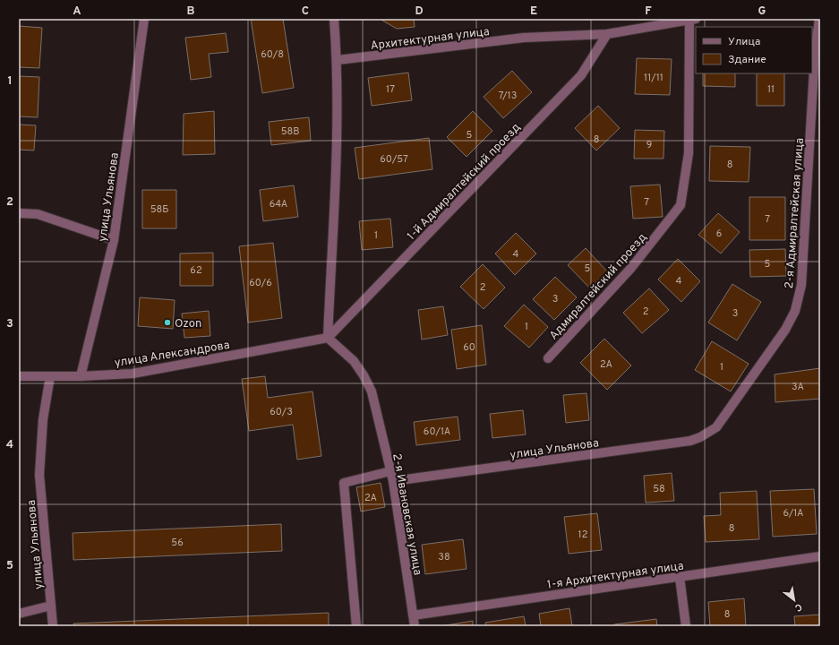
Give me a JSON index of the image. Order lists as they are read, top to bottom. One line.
{"streets":{"street":["Архитектурная улица","1-й Адмиралтейский проезд","улица Ульянова","2-я Адмиралтейская улица","Адмиралтейский проезд","улица Александрова","2-я Ивановская улица","1-я Архитектурная улица"]},"crossings":[["Архитектурная улица","1-й Адмиралтейский проезд"],["Архитектурная улица","Адмиралтейский проезд"],["1-й Адмиралтейский проезд","улица Александрова"],["1-й Адмиралтейский проезд","2-я Ивановская улица"],["улица Ульянова","2-я Адмиралтейская улица"],["улица Ульянова","улица Александрова"],["улица Ульянова","2-я Ивановская улица"],["улица Александрова","2-я Ивановская улица"],["2-я Ивановская улица","1-я Архитектурная улица"]],"places":["Ozon"],"house_numbers":["60/8","11/11","17","11","7/13","58В","5","8","9","60/57","8","7","64А","58Б","7","6","1","4","5","5","62","4","60/6","2","3","2","3","1","60","2А","1","3А","60/3","60/1А","58","2А","6/1А","8","12","56","38","8"],"legend":["Улица","Здание"],"north":"bottom right","grid":{"columns":["A","B","C","D","E","F","G"],"rows":["1","2","3","4","5"]}}
